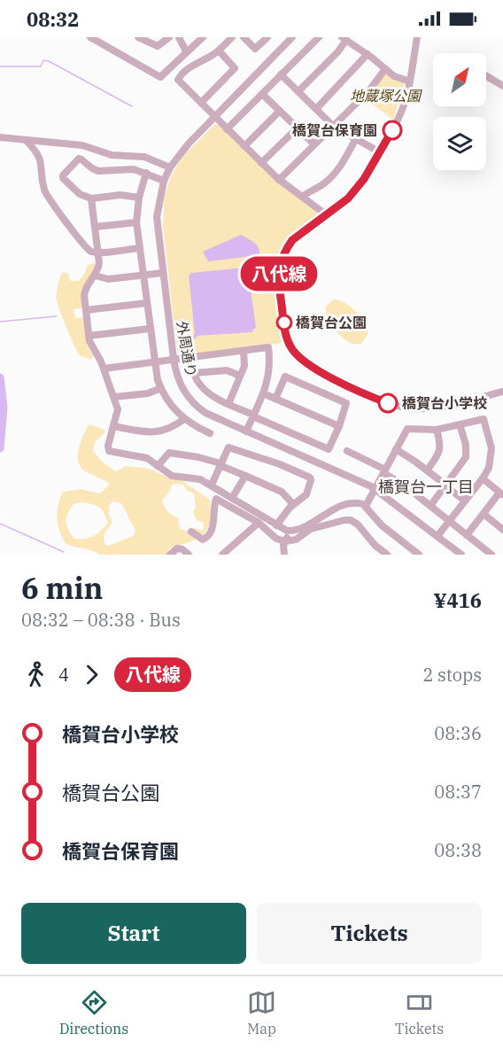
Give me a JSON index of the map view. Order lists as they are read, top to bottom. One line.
{"streets":{"street":["外周通り"]},"districts":["橋賀台一丁目"],"parks":["地蔵塚公園"],"places":["橋賀台保育園","橋賀台公園","橋賀台小学校"],"lines":["bus line 八代線"],"north":"top right","page":{"status":"08:32","on_map":"八代線","heading":["6 min","08:32 – 08:38 · Bus","¥416"],"legs":["4","八代線","2 stops"],"list":[{"name":"橋賀台小学校","value":"08:36"},{"name":"橋賀台公園","value":"08:37"},{"name":"橋賀台保育園","value":"08:38"}],"buttons":["Start","Tickets"],"tabs":["Directions","Map","Tickets"]}}
